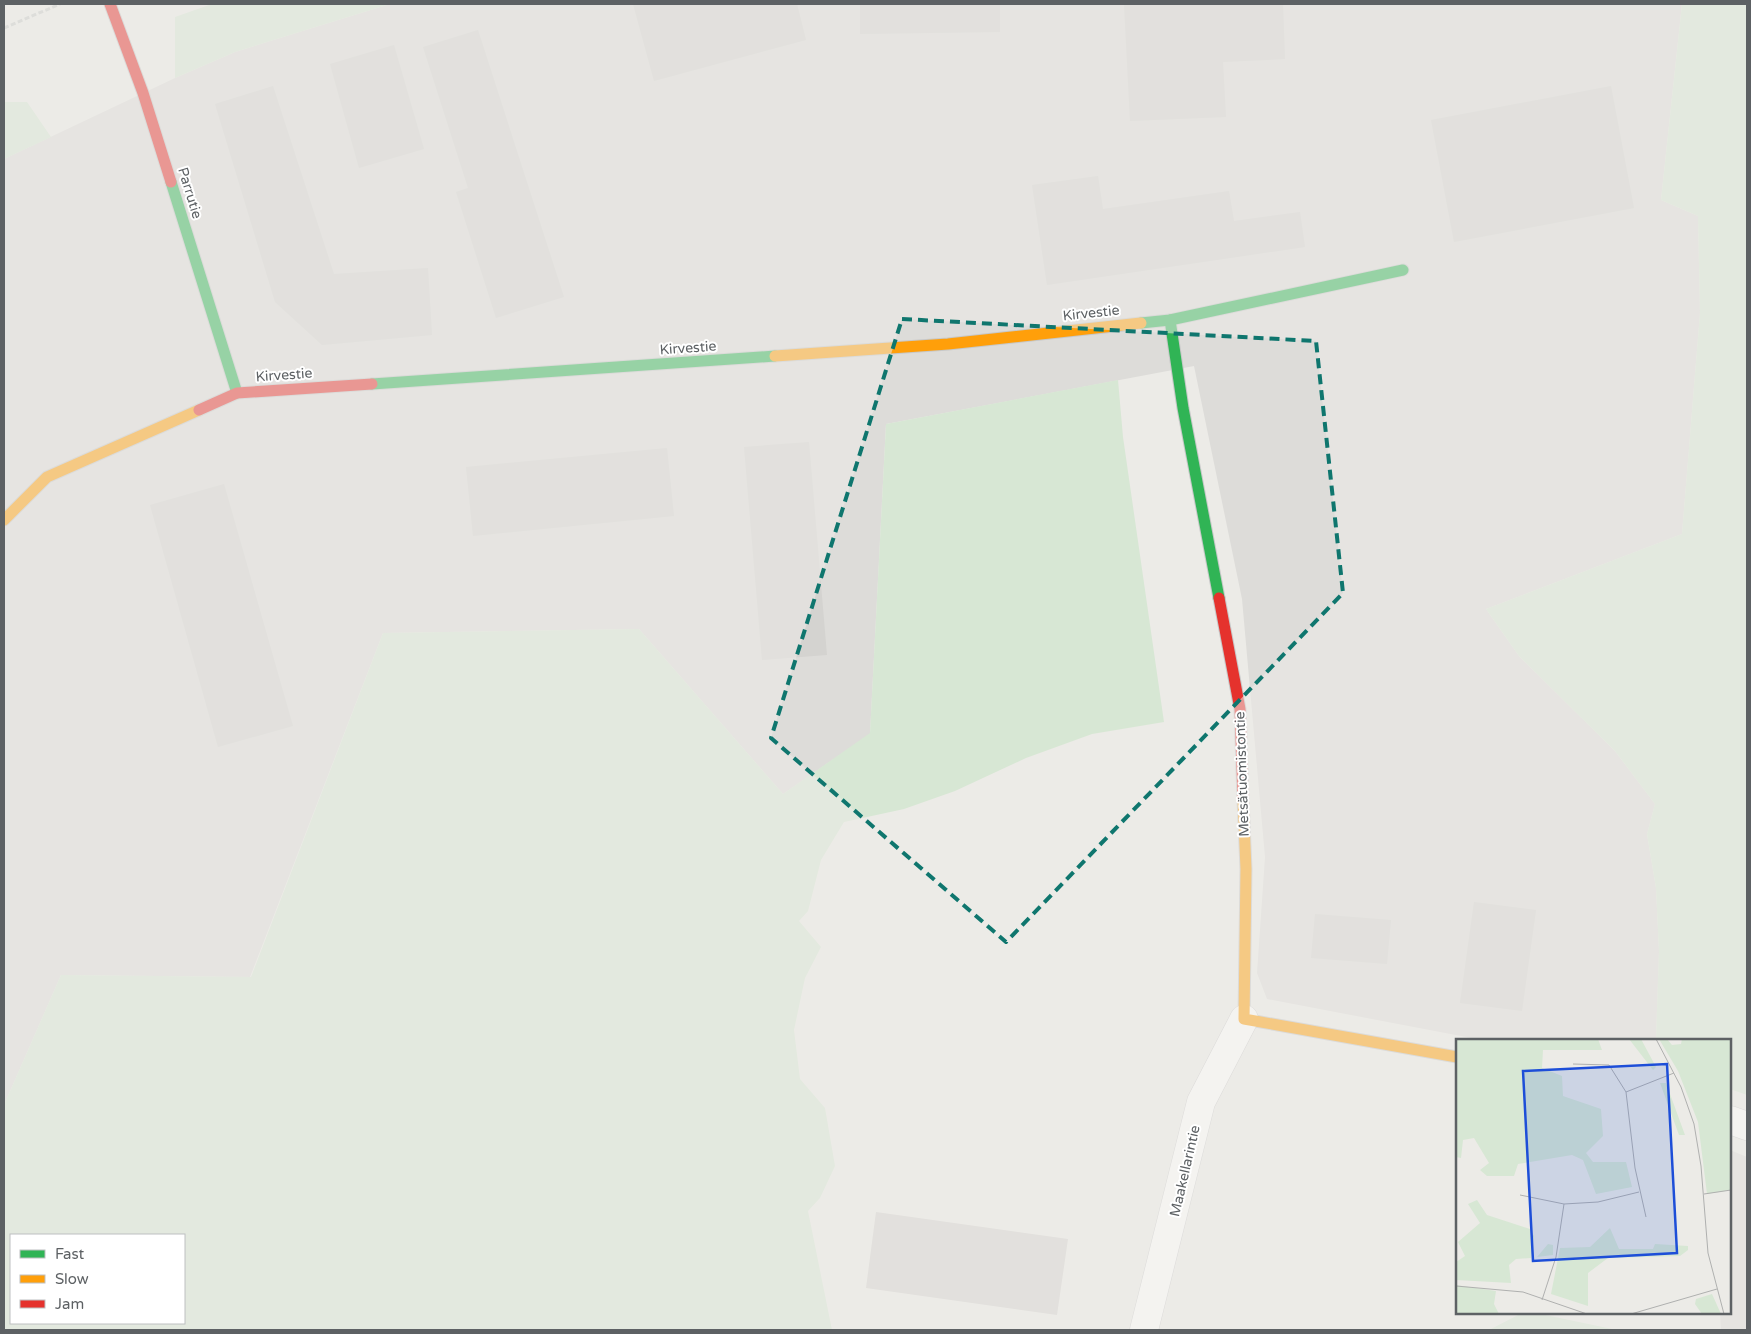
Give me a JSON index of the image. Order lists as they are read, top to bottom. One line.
{"streets":{"street":["Parrutie","Kirvestie","Metsätuomistontie","Maakellarintie"]},"crossings":[["Parrutie","Kirvestie"],["Kirvestie","Metsätuomistontie"],["Metsätuomistontie","Maakellarintie"]],"legend":["Fast","Slow","Jam"]}
